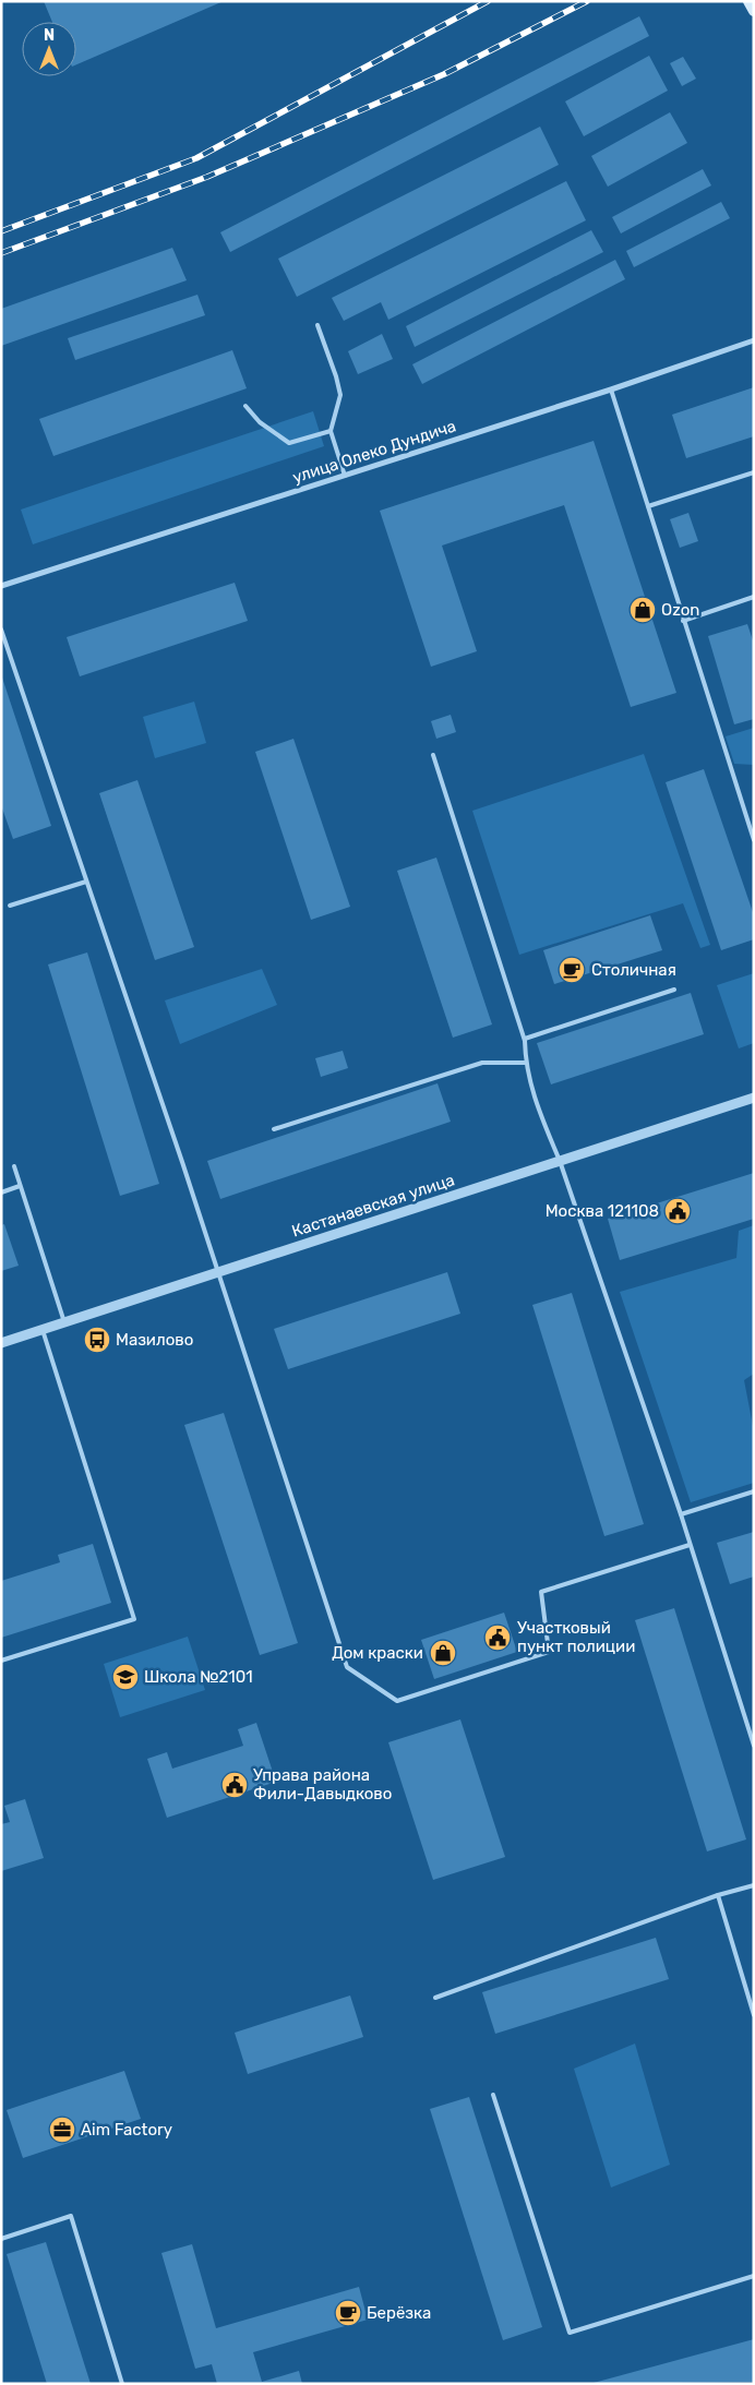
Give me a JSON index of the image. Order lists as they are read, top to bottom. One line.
{"streets":{"street":["улица Олеко Дундича","Кастанаевская улица"]},"places":{"shop":["Ozon","Дом краски"],"cafe":["Столичная","Берёзка"],"public building":["Москва 121108","Участковый пункт полиции","Управа района Фили-Давыдково"],"bus stop":["Мазилово"],"school or university":["Школа №2101"],"office":["Aim Factory"]},"north":"top"}
